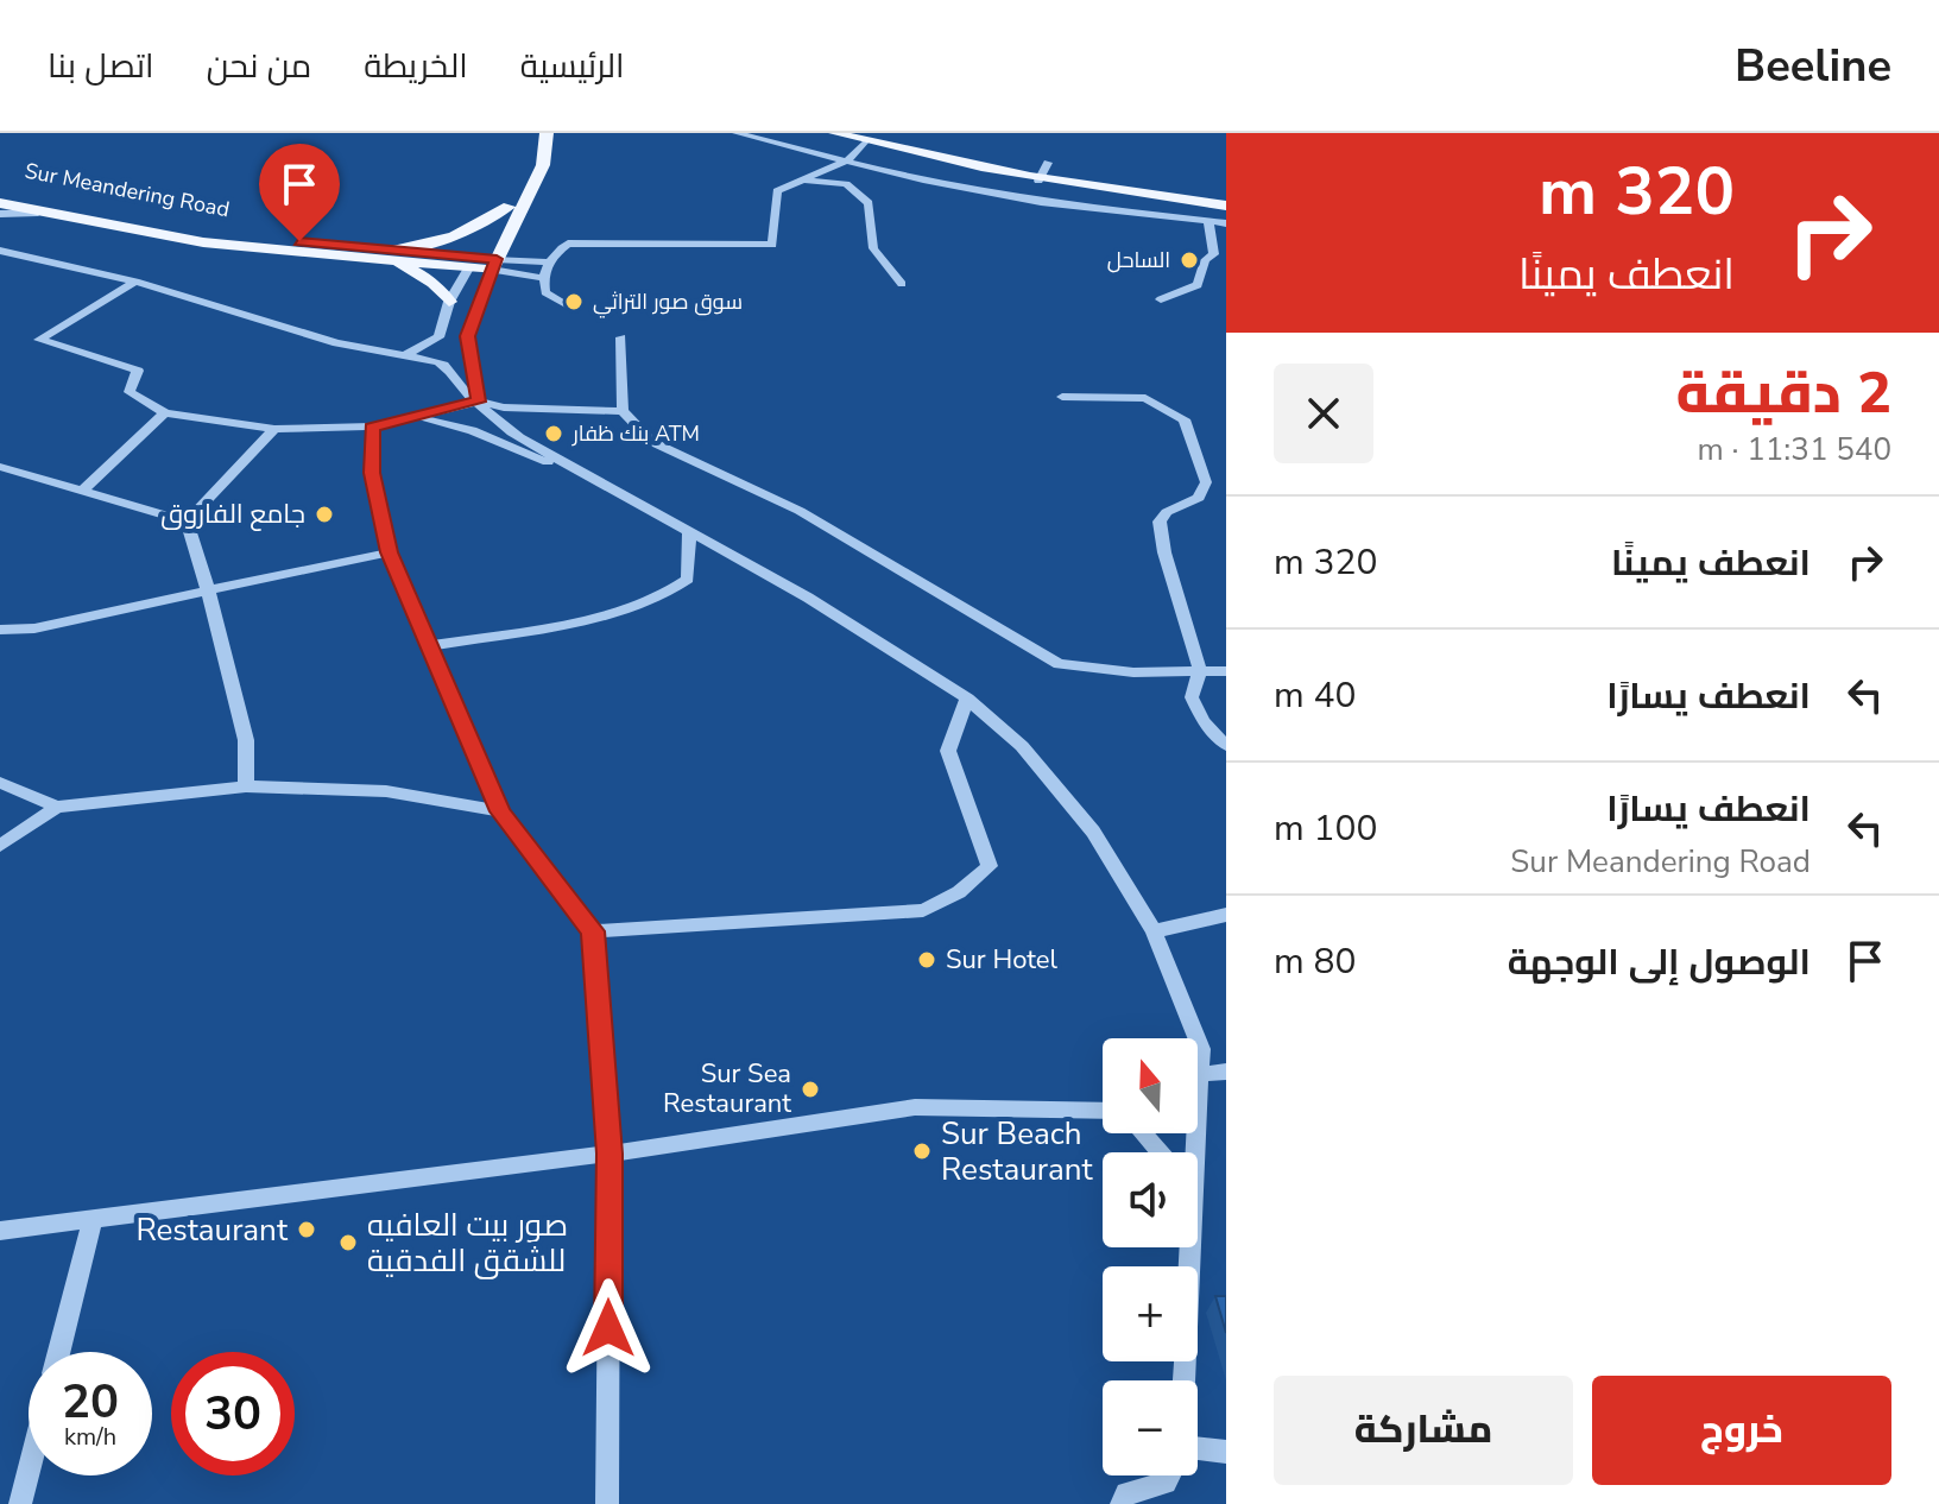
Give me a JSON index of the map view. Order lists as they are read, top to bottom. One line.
{"streets":{"main road":["Sur Meandering Road"]},"places":["الساحل","سوق صور التراثي","بنك ظفار ATM","جامع الفاروق","Sur Hotel","Sur Sea Restaurant","Sur Beach Restaurant","Restaurant","صور بيت العافيه للشقق الفدقية"],"north":"top","page":{"header":"Beeline","nav":["الرئيسية","الخريطة","من نحن","اتصل بنا"],"turn":["320 m","انعطف يمينًا"],"heading":["2 دقيقة","540 m · 11:31"],"list":[{"name":"انعطف يمينًا","value":"320 m"},{"name":"انعطف يسارًا","value":"40 m"},{"name":"انعطف يسارًا","note":"Sur Meandering Road","value":"100 m"},{"name":"الوصول إلى الوجهة","value":"80 m"}],"map_buttons":["+","−"],"speed":"20 km/h","limit":"30","buttons":["خروج","مشاركة"]}}
